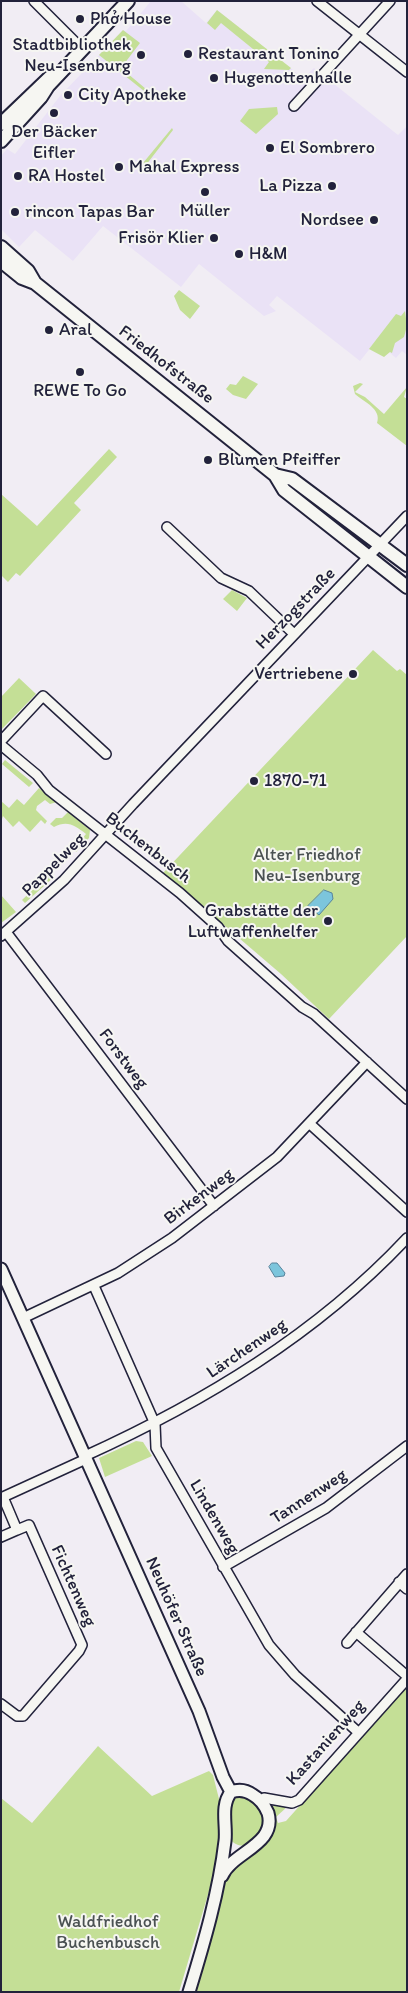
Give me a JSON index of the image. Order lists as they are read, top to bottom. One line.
{"streets":{"main road":["Friedhofstraße"],"street":["Herzogstraße","Buchenbusch","Pappelweg","Forstweg","Birkenweg","Lärchenweg","Tannenweg","Lindenweg","Fichtenweg","Neuhöfer Straße","Kastanienweg"]},"crossings":[["Friedhofstraße","Herzogstraße"],["Herzogstraße","Buchenbusch"],["Herzogstraße","Pappelweg"],["Buchenbusch","Pappelweg"],["Buchenbusch","Birkenweg"],["Pappelweg","Forstweg"],["Forstweg","Birkenweg"],["Birkenweg","Lindenweg"],["Birkenweg","Neuhöfer Straße"],["Lärchenweg","Lindenweg"],["Lärchenweg","Fichtenweg"],["Lärchenweg","Neuhöfer Straße"],["Tannenweg","Lindenweg"],["Lindenweg","Kastanienweg"],["Neuhöfer Straße","Kastanienweg"]],"parks":["Alter Friedhof Neu-Isenburg","Waldfriedhof Buchenbusch"],"places":["Phở House","Restaurant Tonino","Stadtbibliothek Neu-Isenburg","Hugenottenhalle","City Apotheke","Der Bäcker Eifler","El Sombrero","Mahal Express","RA Hostel","La Pizza","Müller","rincon Tapas Bar","Nordsee","Frisör Klier","H&M","Aral","REWE To Go","Blumen Pfeiffer","Vertriebene","1870-71","Grabstätte der Luftwaffenhelfer"]}
